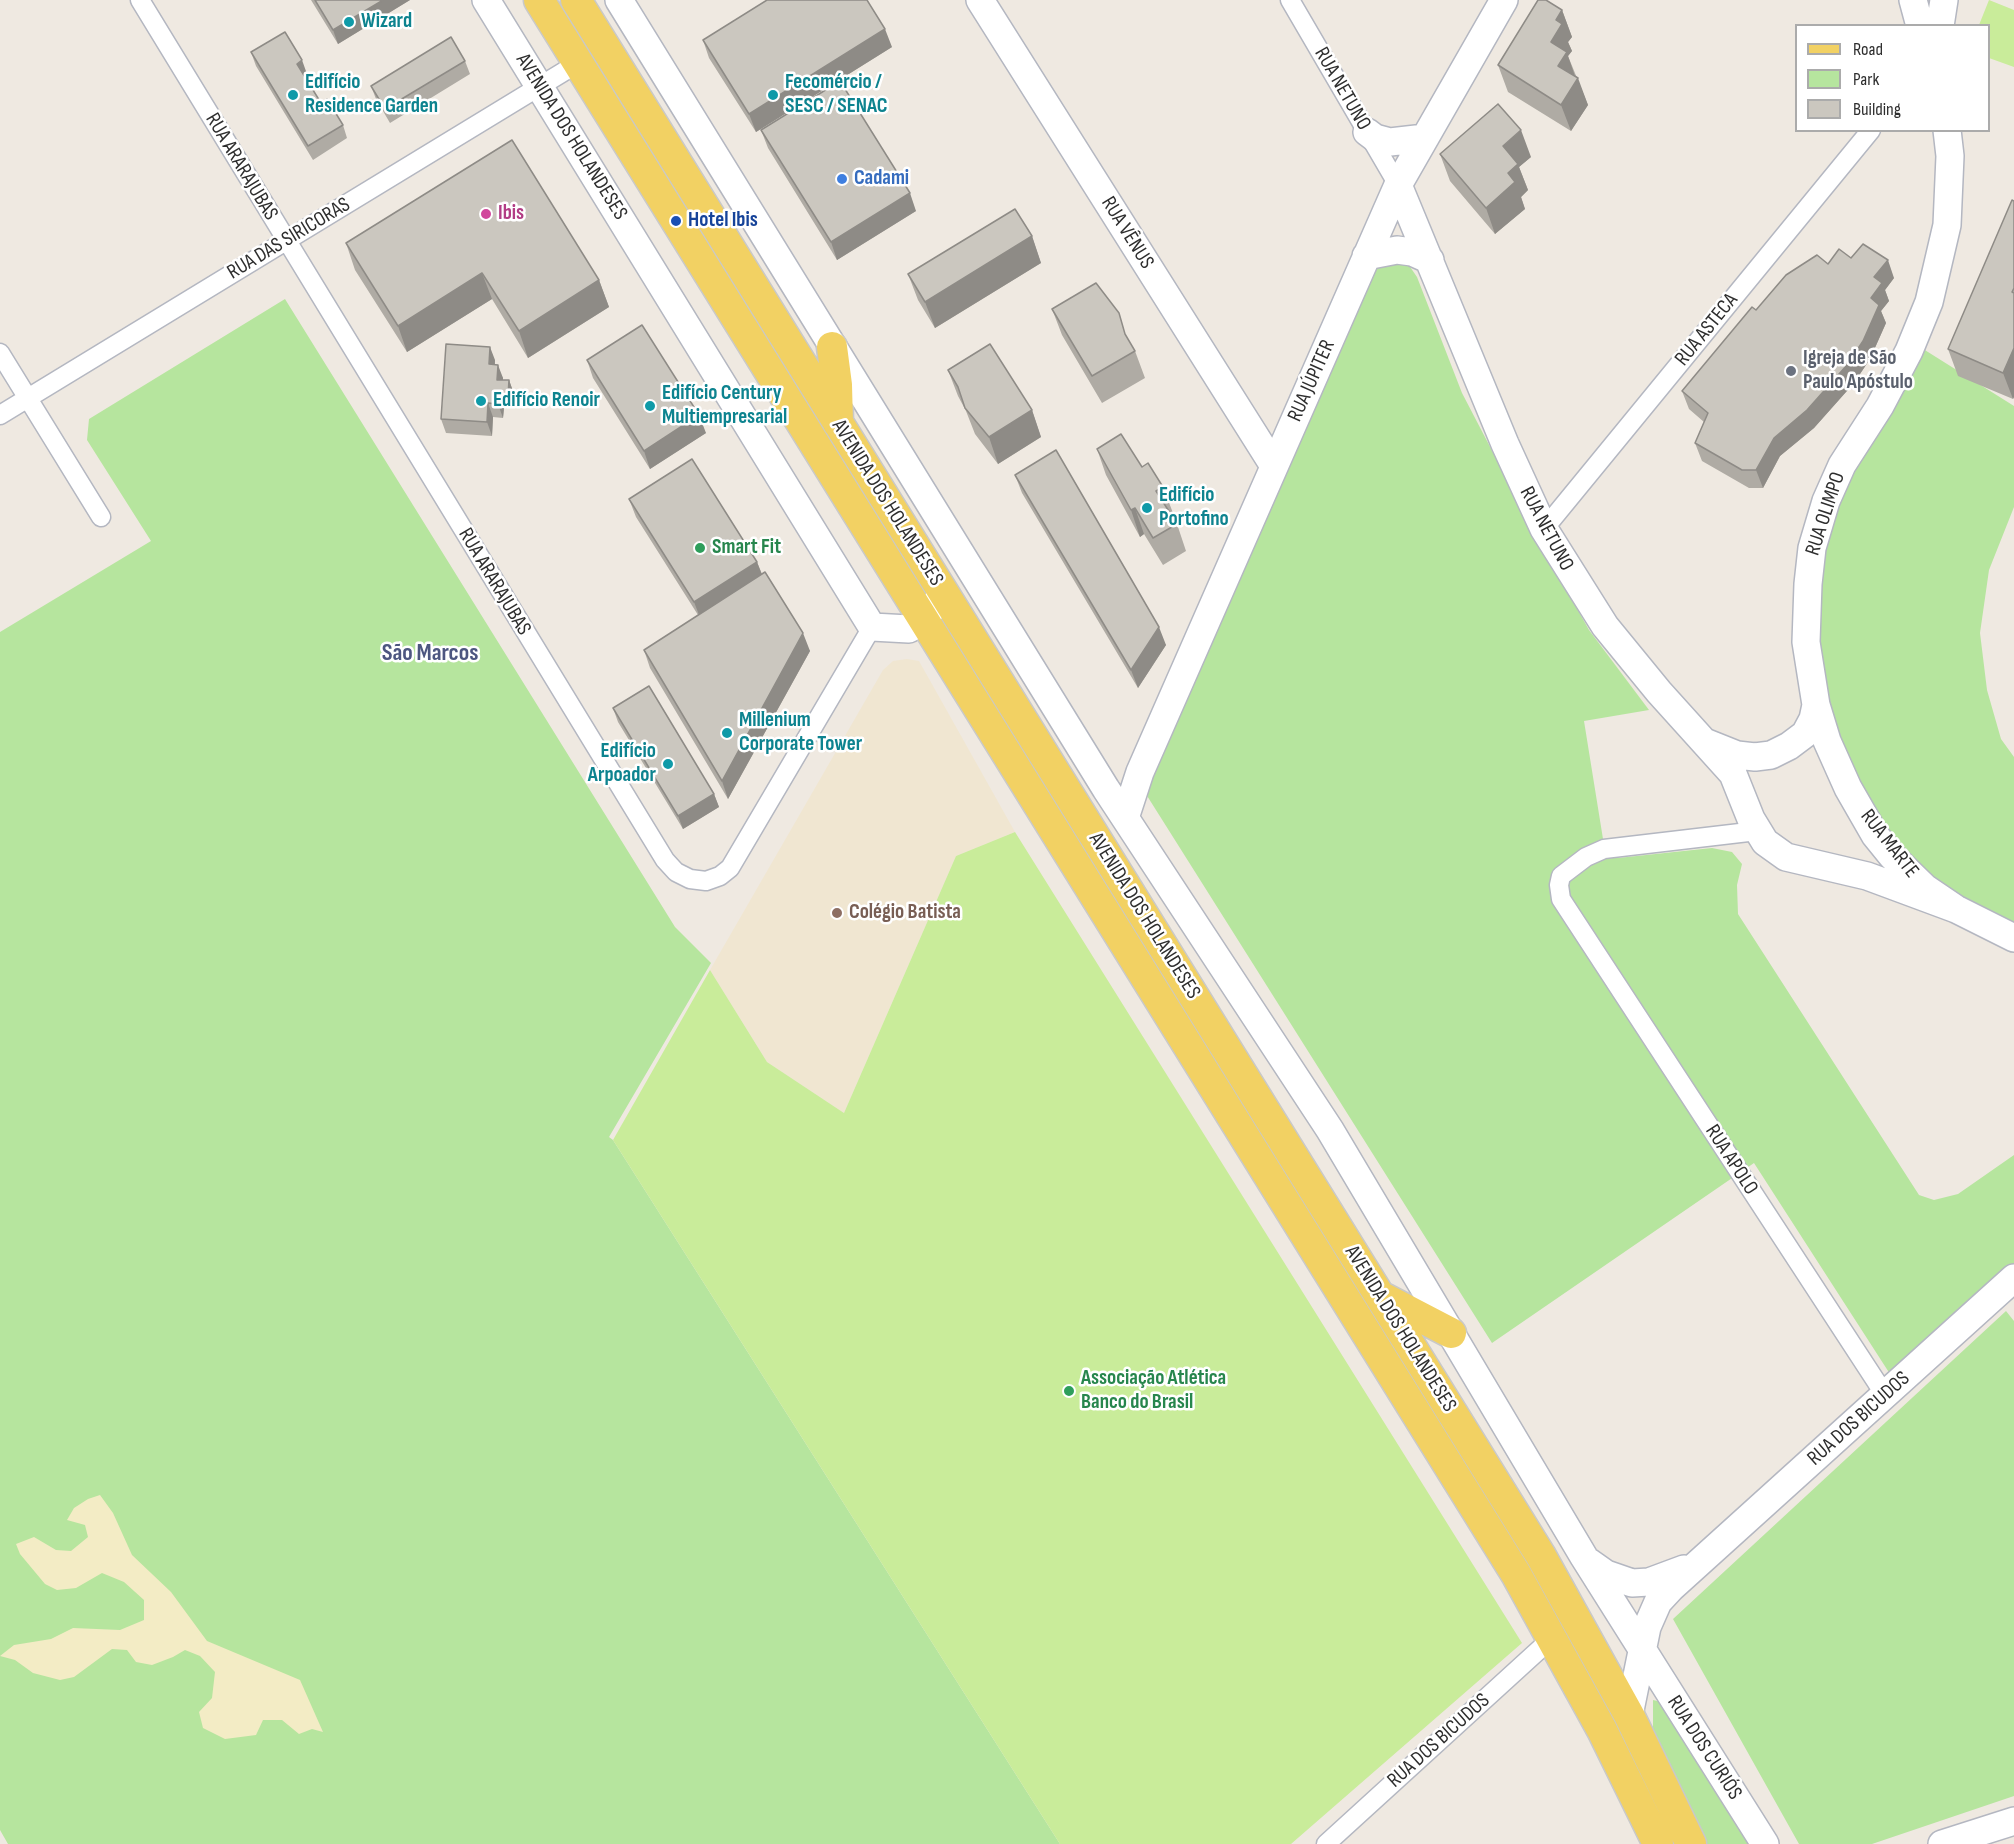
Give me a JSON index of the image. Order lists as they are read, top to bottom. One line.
{"streets":{"main road":["AVENIDA DOS HOLANDESES"],"street":["RUA NETUNO","RUA ARARAJUBAS","RUA VÊNUS","RUA DAS SIRICORAS","RUA ASTECA","RUA JÚPITER","RUA OLIMPO","RUA MARTE","RUA APOLO","RUA DOS BICUDOS","RUA DOS CURIÓS"]},"crossings":[["RUA NETUNO","RUA ASTECA"],["RUA NETUNO","RUA JÚPITER"],["RUA NETUNO","RUA MARTE"],["RUA NETUNO","RUA APOLO"],["AVENIDA DOS HOLANDESES","RUA ARARAJUBAS"],["AVENIDA DOS HOLANDESES","RUA DAS SIRICORAS"],["AVENIDA DOS HOLANDESES","RUA JÚPITER"],["AVENIDA DOS HOLANDESES","RUA DOS BICUDOS"],["AVENIDA DOS HOLANDESES","RUA DOS CURIÓS"],["RUA ARARAJUBAS","RUA DAS SIRICORAS"],["RUA VÊNUS","RUA JÚPITER"],["RUA OLIMPO","RUA MARTE"],["RUA APOLO","RUA DOS BICUDOS"],["RUA DOS BICUDOS","RUA DOS CURIÓS"]],"districts":["São Marcos"],"places":["Wizard","Edifício Residence Garden","Fecomércio / SESC / SENAC","Cadami","Ibis","Hotel Ibis","Igreja de São Paulo Apóstulo","Edifício Renoir","Edifício Century Multiempresarial","Edifício Portofino","Smart Fit","Millenium Corporate Tower","Edifício Arpoador","Colégio Batista","Associação Atlética Banco do Brasil"],"legend":["Road","Park","Building"]}
